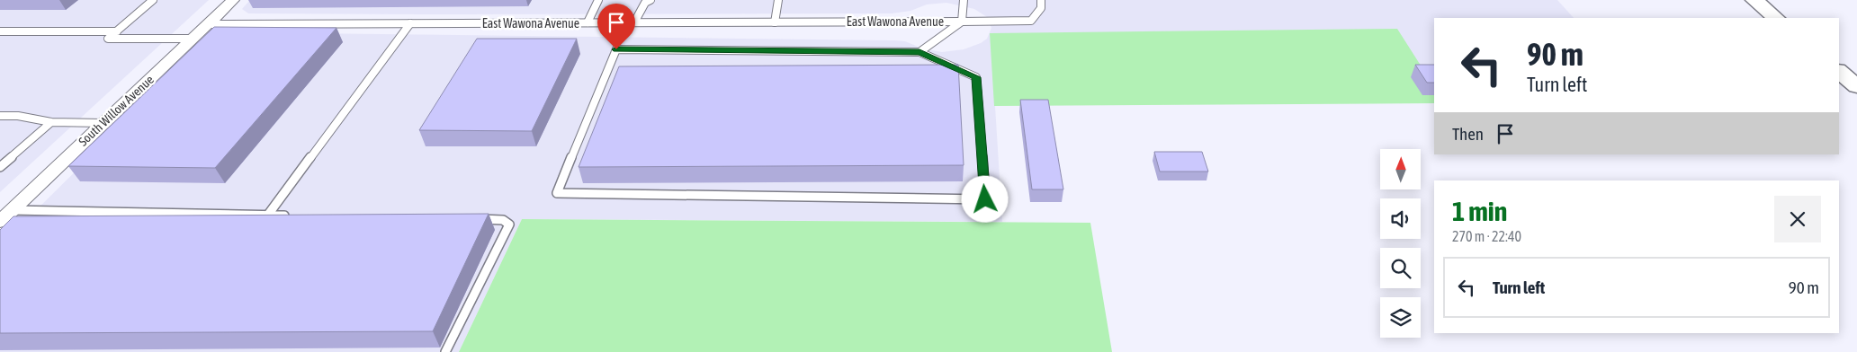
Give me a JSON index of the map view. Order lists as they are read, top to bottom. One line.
{"streets":{"street":["East Wawona Avenue","South Willow Avenue"]},"crossings":[["East Wawona Avenue","South Willow Avenue"]],"north":"top","page":{"turn":["90 m","Turn left"],"then":"Then","heading":["1 min","270 m · 22:40"],"list":[{"name":"Turn left","value":"90 m"}]}}
